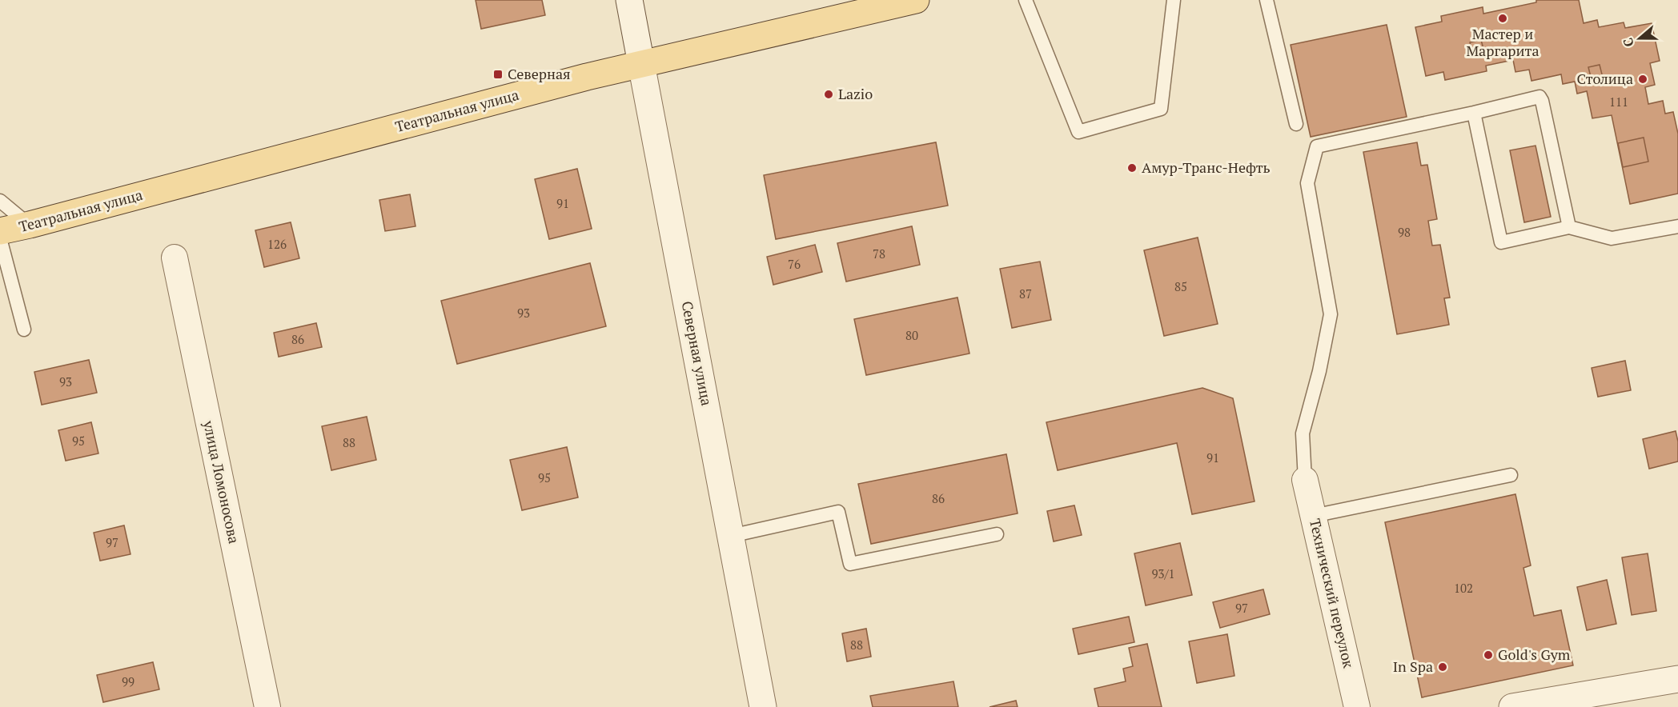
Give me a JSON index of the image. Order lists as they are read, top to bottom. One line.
{"streets":{"main road":["Театральная улица"],"street":["Северная улица","улица Ломоносова","Технический переулок"]},"crossings":[["Театральная улица","Северная улица"]],"places":{"other":["Мастер и Маргарита","Столица","Lazio","Амур-Транс-Нефть","Gold's Gym","In Spa"],"transit":["Северная"]},"house_numbers":["111","91","98","126","78","76","85","87","93","80","86","93","95","88","91","95","86","97","93/1","102","97","88","99"],"north":"left"}
